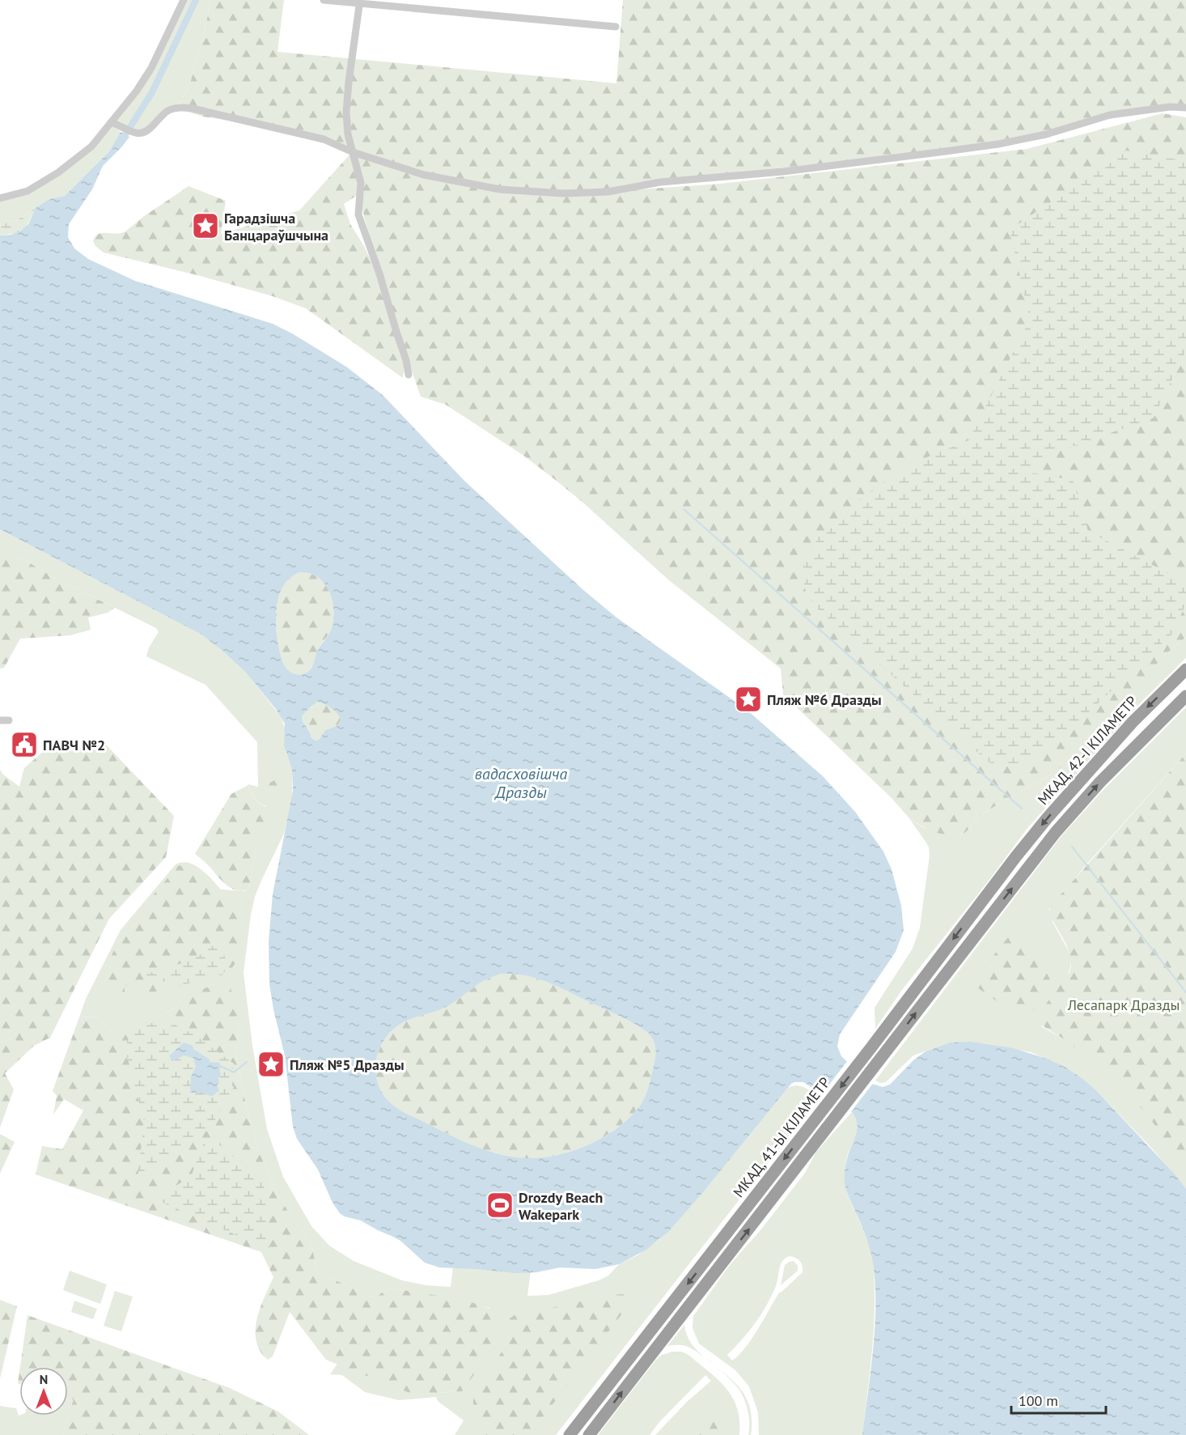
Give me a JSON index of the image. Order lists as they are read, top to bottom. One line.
{"streets":{"highway":["МКАД, 42-І КІЛАМЕТР","МКАД, 41-Ы КІЛАМЕТР"]},"crossings":[["МКАД, 42-І КІЛАМЕТР","МКАД, 41-Ы КІЛАМЕТР"]],"water":["вадасховішча Дразды"],"parks":["Лесапарк Дразды"],"places":{"place":["Гарадзішча Банцараўшчына","Пляж №6 Дразды","Пляж №5 Дразды"],"public building":["ПАВЧ №2"],"sports":["Drozdy Beach Wakepark"]},"scale_bar":"100 m","north":"top"}
